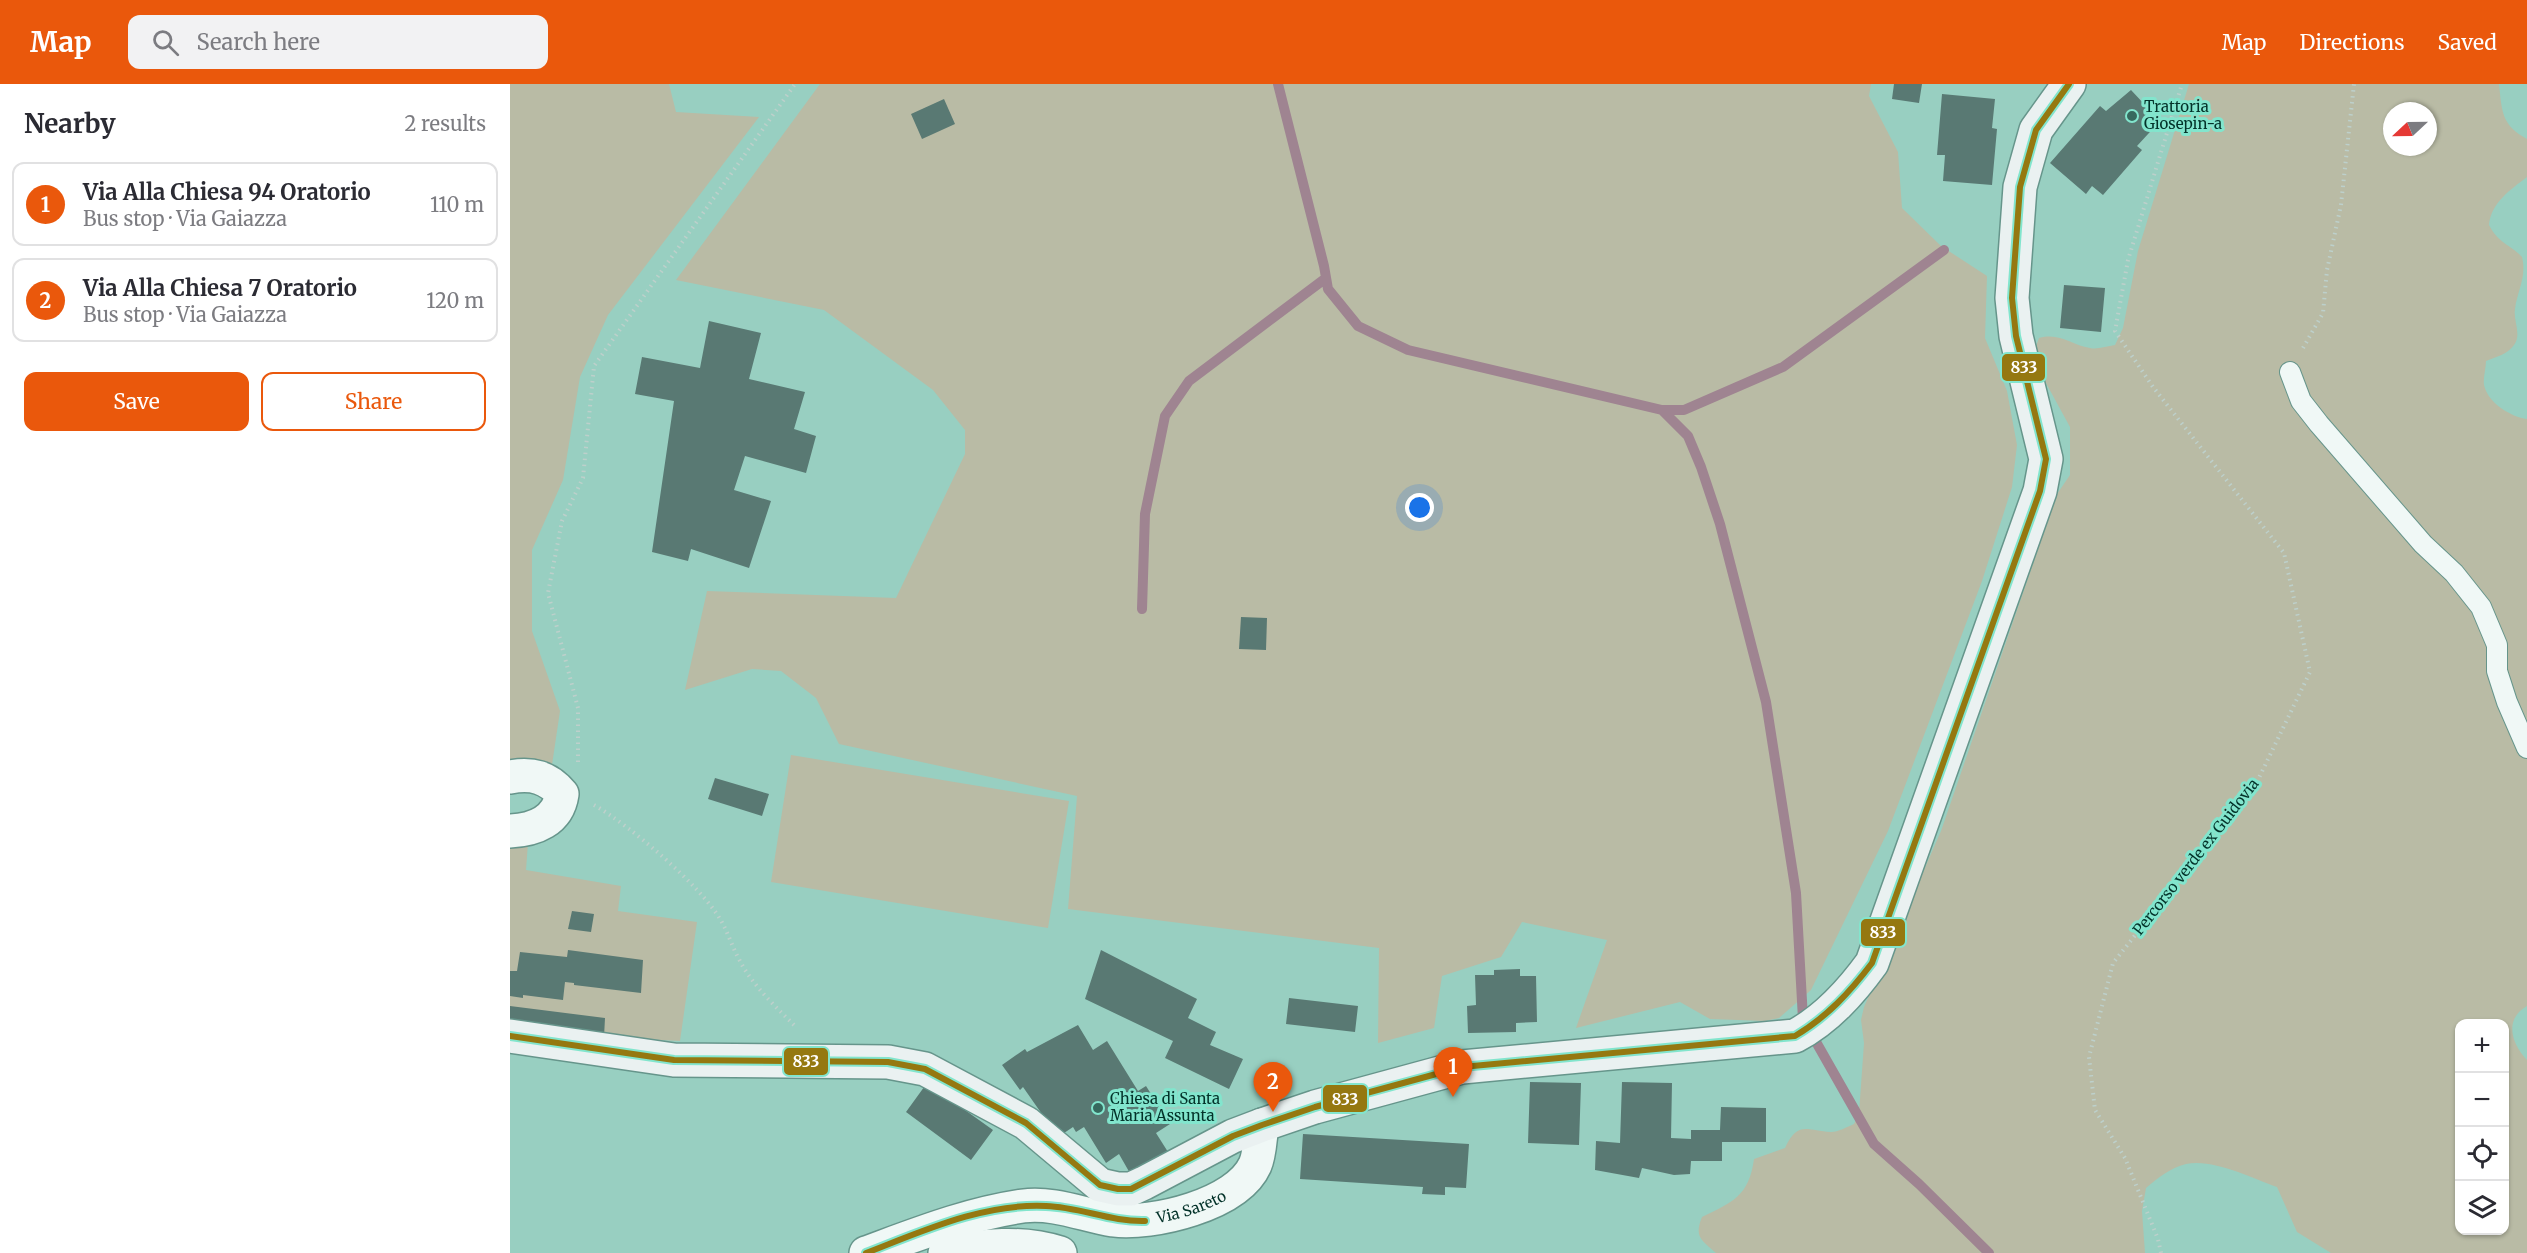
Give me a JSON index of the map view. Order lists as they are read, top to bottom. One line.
{"streets":{"street":["Via Sareto"],"path":["Percorso verde ex Guidovia"]},"places":["Trattoria Giosepin-a","Chiesa di Santa Maria Assunta"],"lines":["transit line 833"],"north":"left","page":{"header":"Map","search":"Search here","nav":["Map","Directions","Saved"],"heading":["Nearby","2 results"],"list":[{"mark":"1","name":"Via Alla Chiesa 94 Oratorio","note":"Bus stop · Via Gaiazza","value":"110 m"},{"mark":"2","name":"Via Alla Chiesa 7 Oratorio","note":"Bus stop · Via Gaiazza","value":"120 m"}],"buttons":["Save","Share"],"map_buttons":["+","−"],"pins":["1","2"]}}
